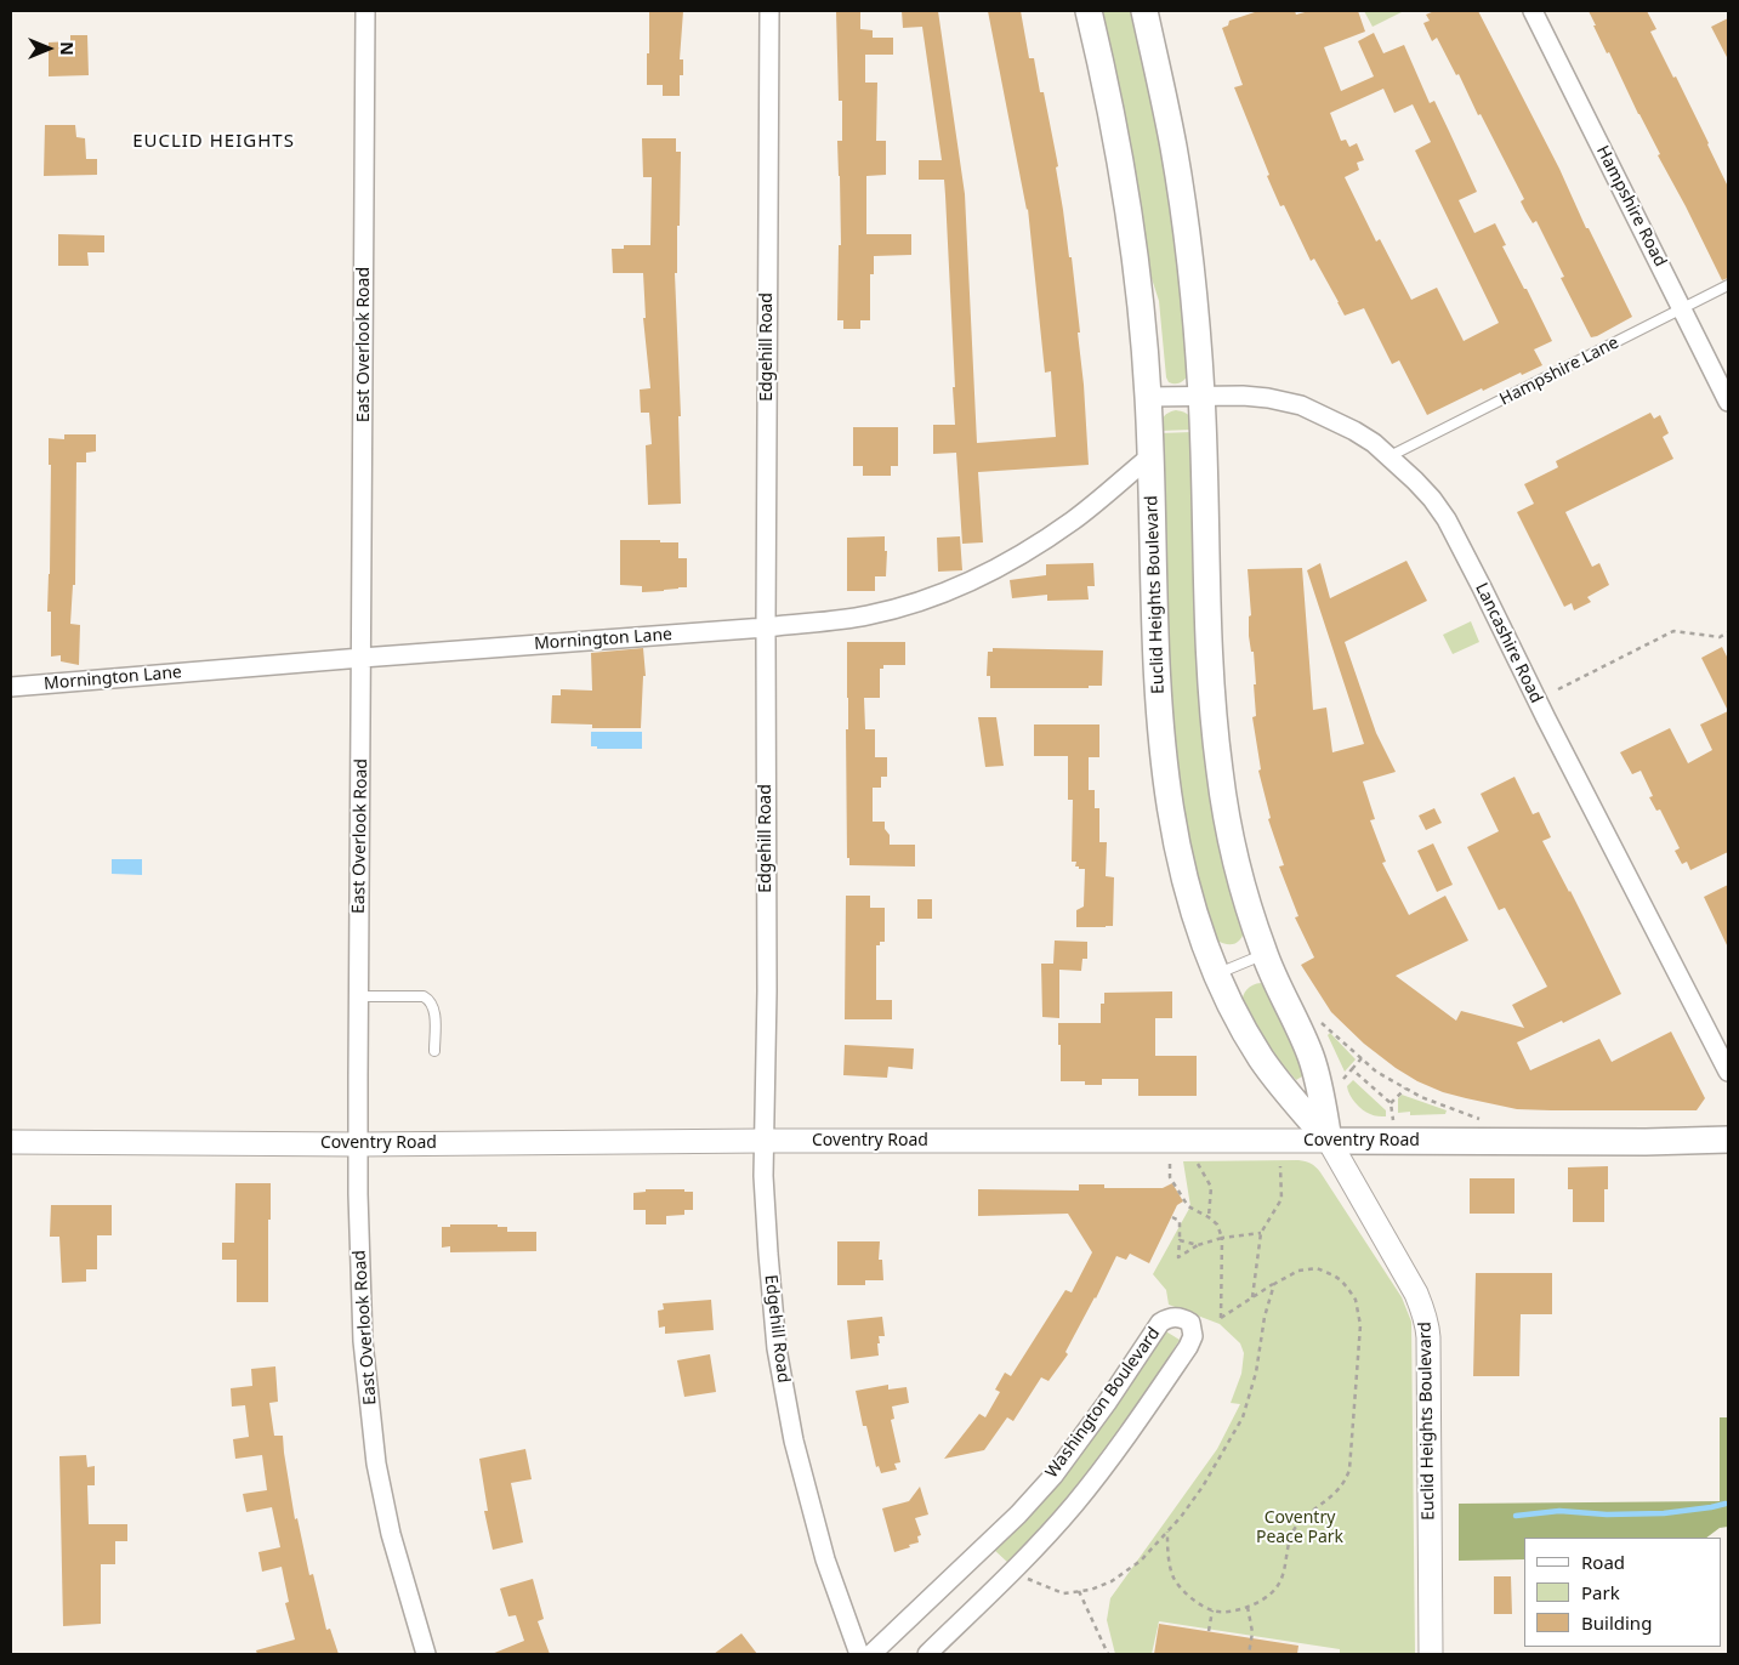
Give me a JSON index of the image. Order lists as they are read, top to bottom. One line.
{"streets":{"main road":["Euclid Heights Boulevard","Coventry Road"],"street":["Hampshire Road","East Overlook Road","Edgehill Road","Mornington Lane","Lancashire Road","Washington Boulevard"],"lane":["Hampshire Lane"]},"crossings":[["Hampshire Road","Hampshire Lane"],["East Overlook Road","Mornington Lane"],["East Overlook Road","Coventry Road"],["Edgehill Road","Mornington Lane"],["Edgehill Road","Coventry Road"],["Hampshire Lane","Lancashire Road"],["Euclid Heights Boulevard","Mornington Lane"],["Euclid Heights Boulevard","Lancashire Road"],["Euclid Heights Boulevard","Coventry Road"]],"districts":["EUCLID HEIGHTS"],"parks":["Coventry Peace Park"],"legend":["Road","Park","Building"],"north":"right"}
